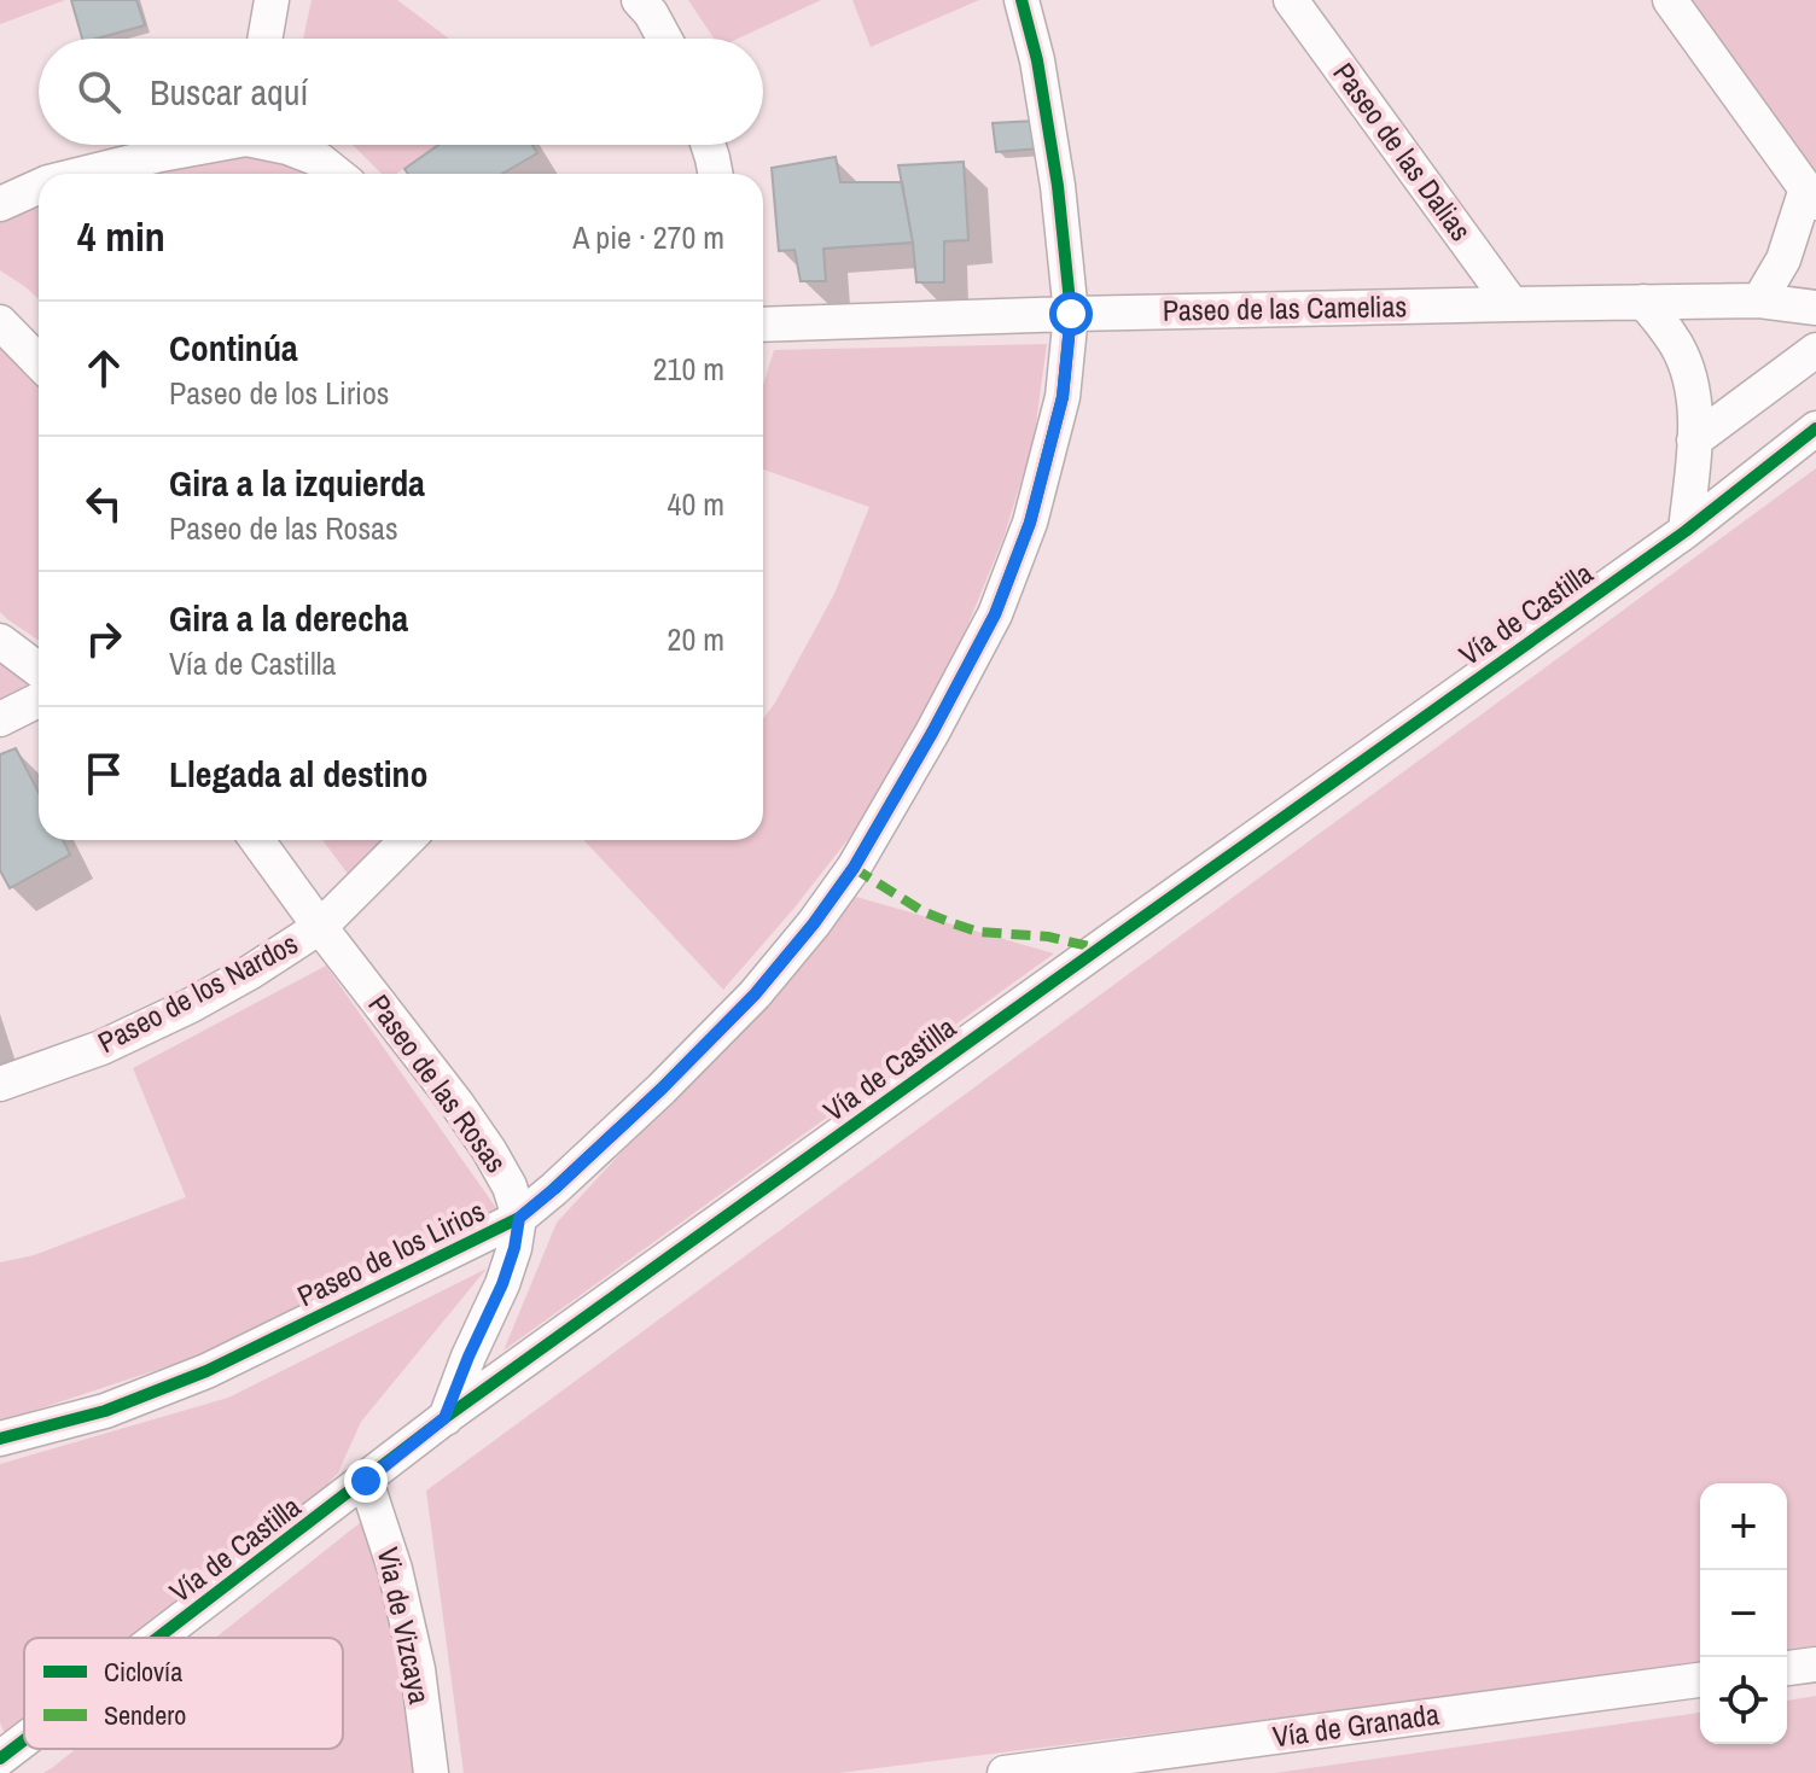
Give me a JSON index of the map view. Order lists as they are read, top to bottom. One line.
{"streets":{"street":["Paseo de las Dalias","Paseo de las Camelias","Vía de Castilla","Paseo de los Nardos","Paseo de las Rosas","Paseo de los Lirios","Via de Vizcaya","Vía de Granada"]},"crossings":[["Paseo de las Dalias","Paseo de las Camelias"],["Paseo de las Camelias","Paseo de los Lirios"],["Vía de Castilla","Via de Vizcaya"],["Paseo de los Nardos","Paseo de las Rosas"],["Paseo de las Rosas","Paseo de los Lirios"]],"legend":["Ciclovía","Sendero"],"page":{"search":"Buscar aquí","heading":["4 min","A pie · 270 m"],"list":[["Continúa","Paseo de los Lirios","210 m"],["Gira a la izquierda","Paseo de las Rosas","40 m"],["Gira a la derecha","Vía de Castilla","20 m"],"Llegada al destino"],"map_buttons":["+","−"]}}
